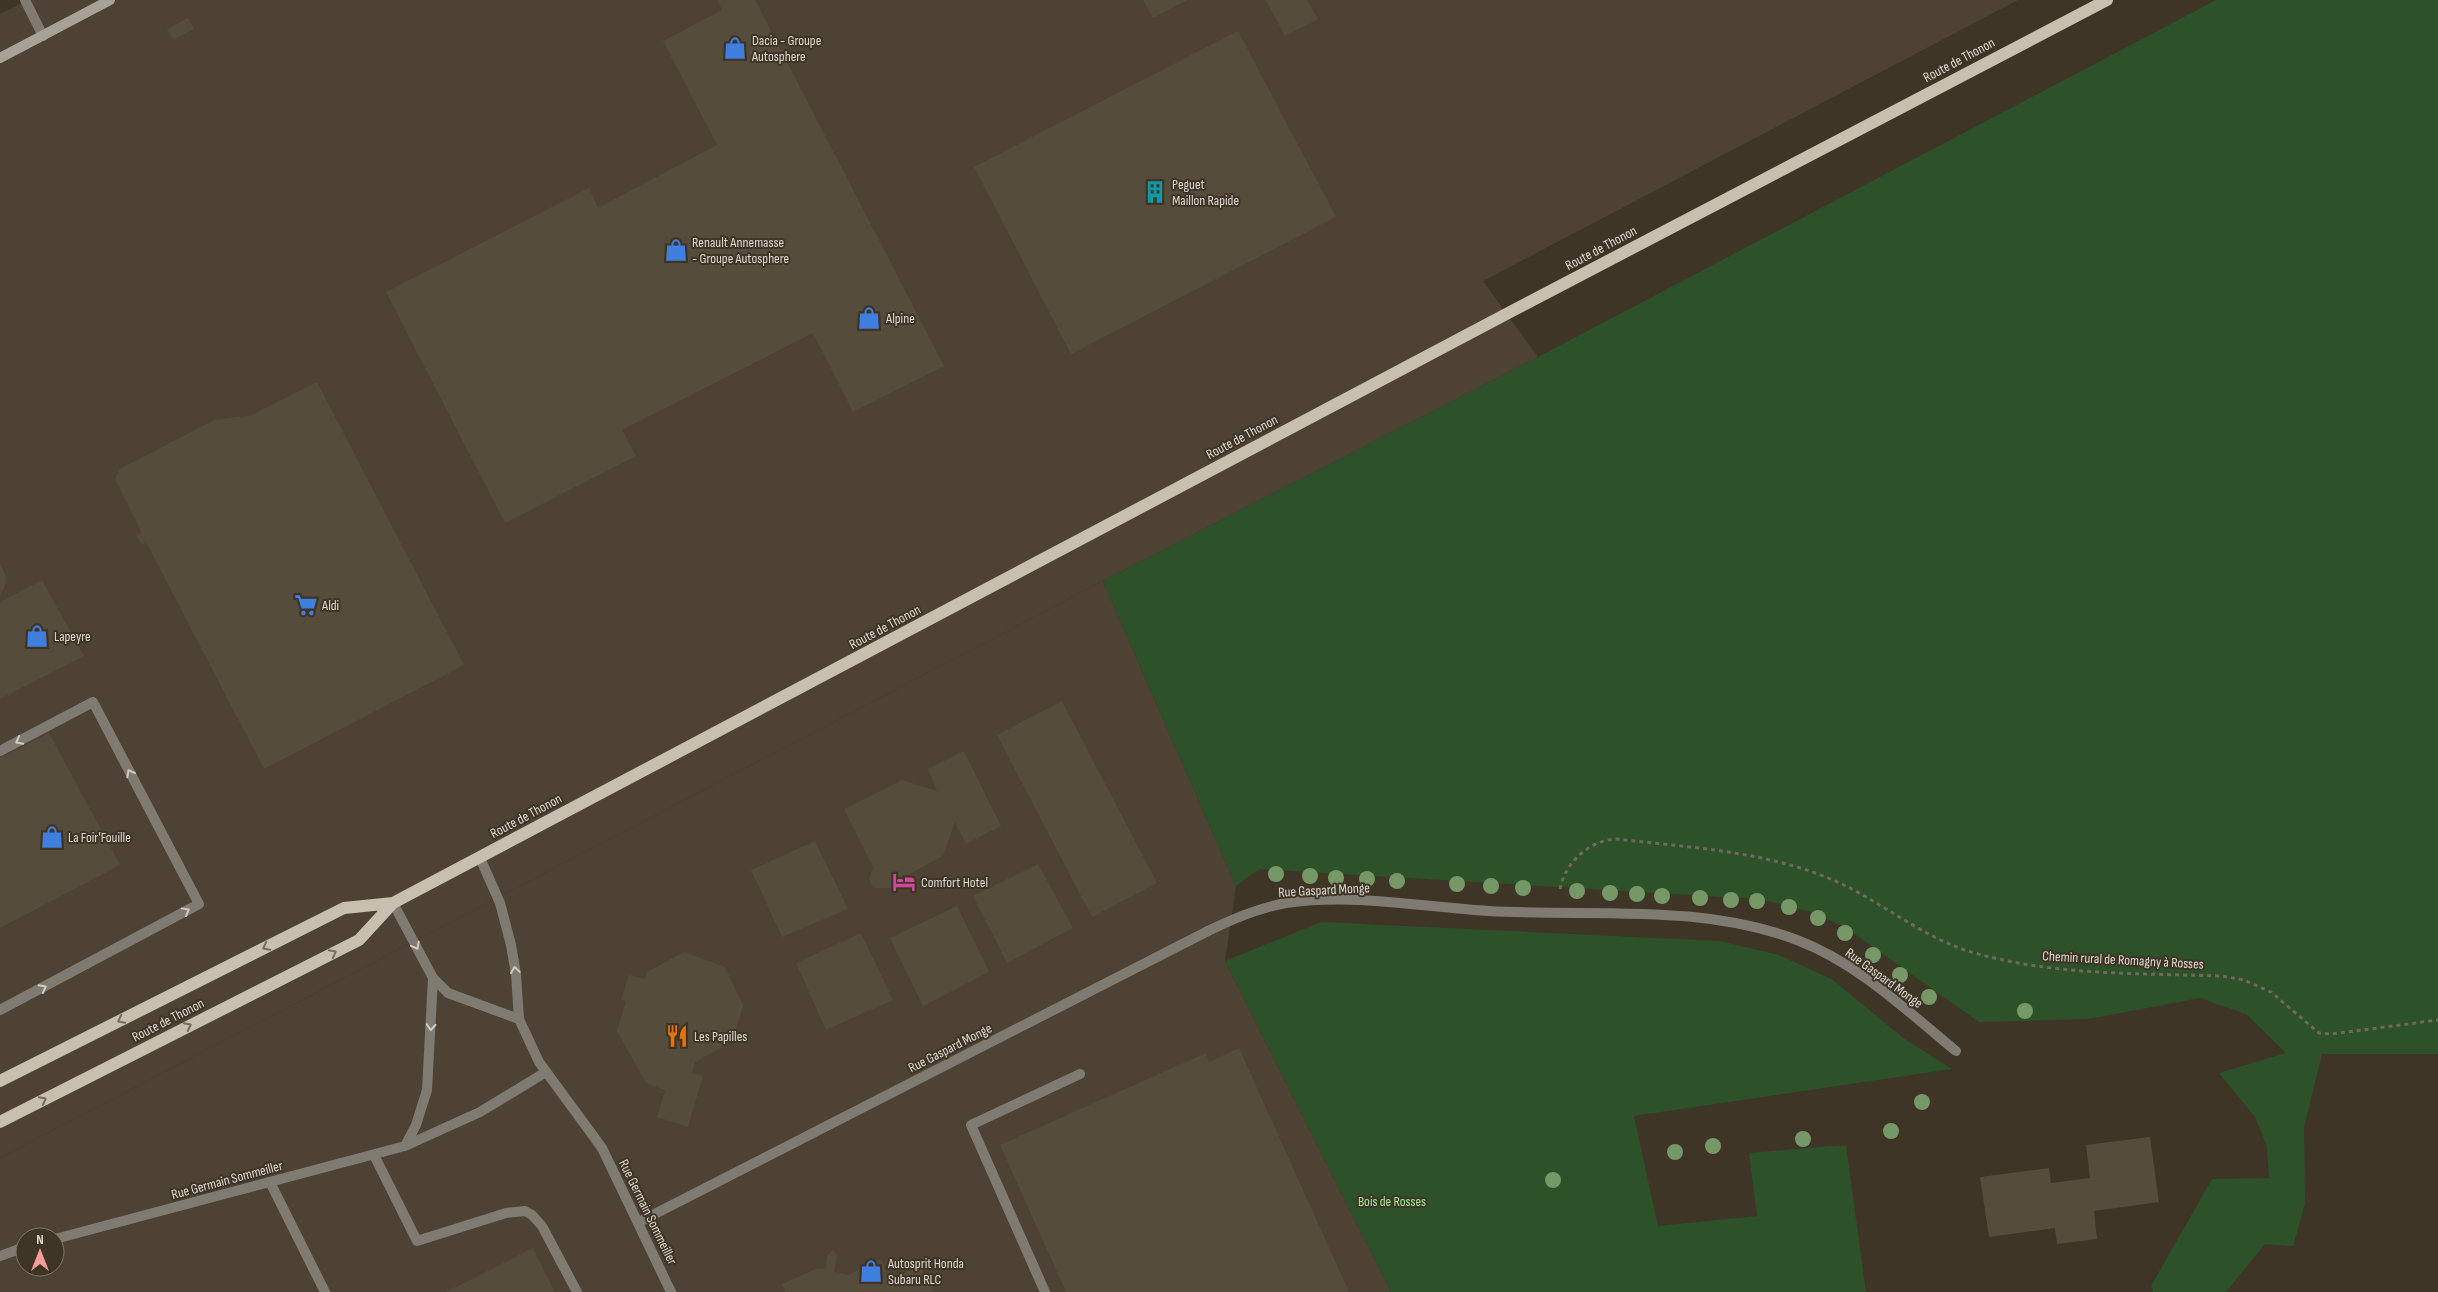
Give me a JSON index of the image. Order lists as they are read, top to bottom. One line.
{"streets":{"main road":["Route de Thonon"],"street":["Rue Gaspard Monge","Rue Germain Sommeiller"],"path":["Chemin rural de Romagny à Rosses"]},"crossings":[["Route de Thonon","Rue Germain Sommeiller"],["Rue Gaspard Monge","Chemin rural de Romagny à Rosses"],["Rue Gaspard Monge","Rue Germain Sommeiller"]],"parks":["Bois de Rosses"],"places":{"shop":["Dacia - Groupe Autosphere","Renault Annemasse - Groupe Autosphere","Alpine","Lapeyre","La Foir'Fouille","Autosprit Honda Subaru RLC"],"building":["Peguet Maillon Rapide"],"supermarket":["Aldi"],"hotel":["Comfort Hotel"],"restaurant":["Les Papilles"]},"north":"top"}
